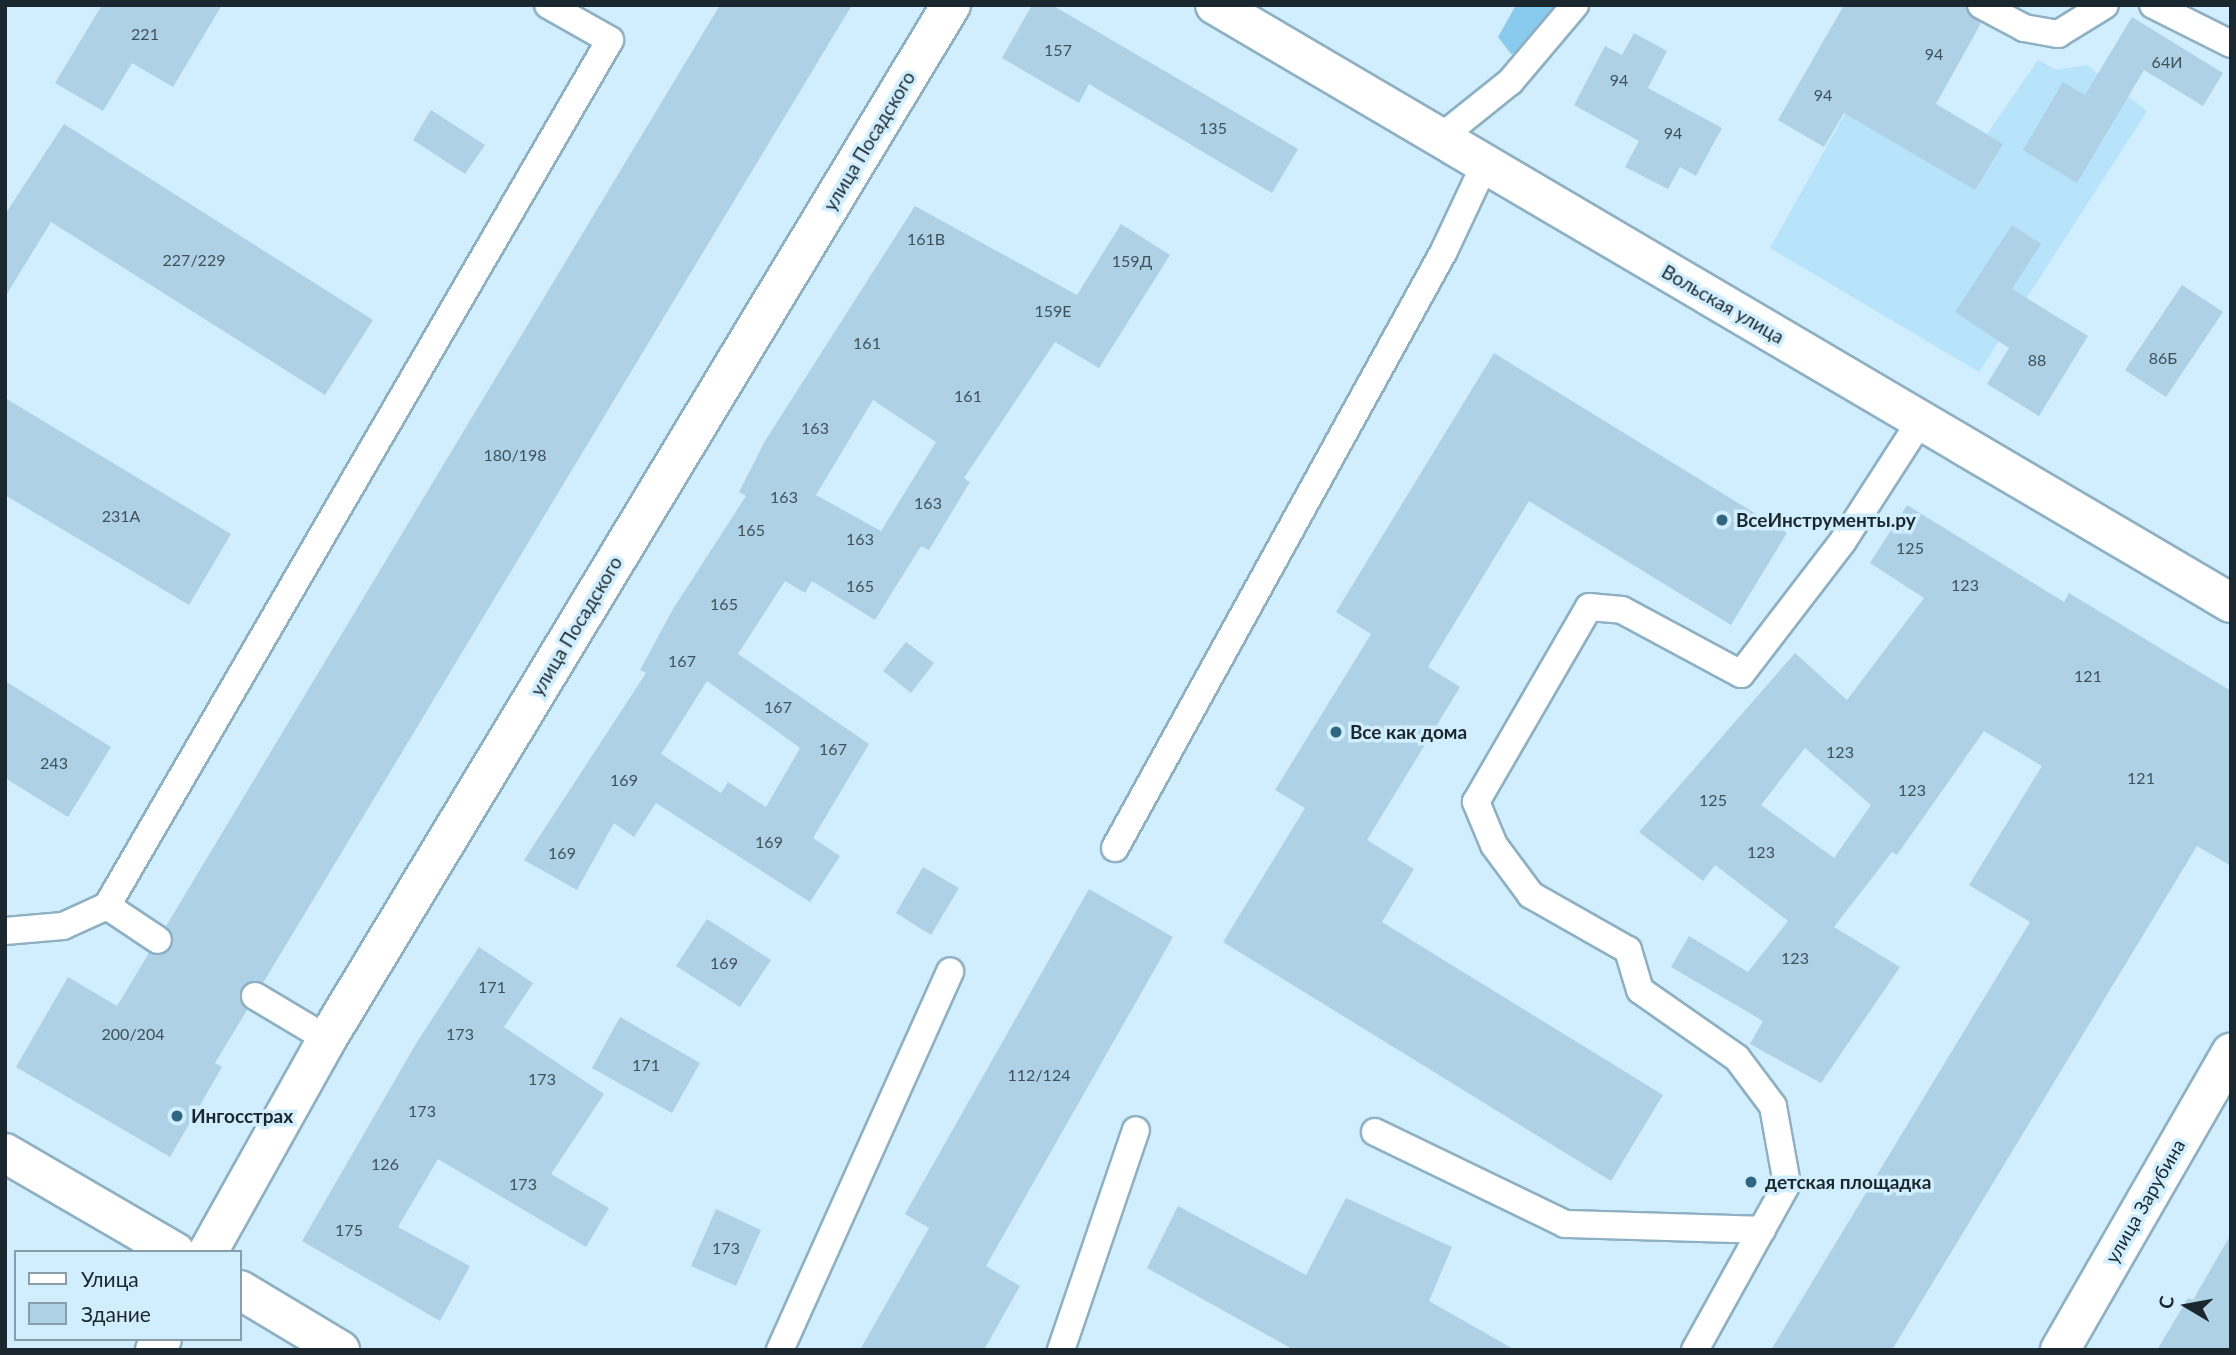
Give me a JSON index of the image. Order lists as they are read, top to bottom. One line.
{"streets":{"street":["улица Посадского","Вольская улица","улица Зарубина"]},"places":["ВсеИнструменты.ру","Все как дома","Ингосстрах","детская площадка"],"house_numbers":["221","157","94","64И","94","94","135","94","161В","227/229","159Д","159Е","161","86Б","88","161","163","180/198","163","163","231А","165","163","125","123","165","165","167","121","167","167","123","243","121","169","123","125","169","123","169","123","169","171","200/204","173","171","112/124","173","173","126","173","175","173"],"legend":["Улица","Здание"],"north":"left"}
